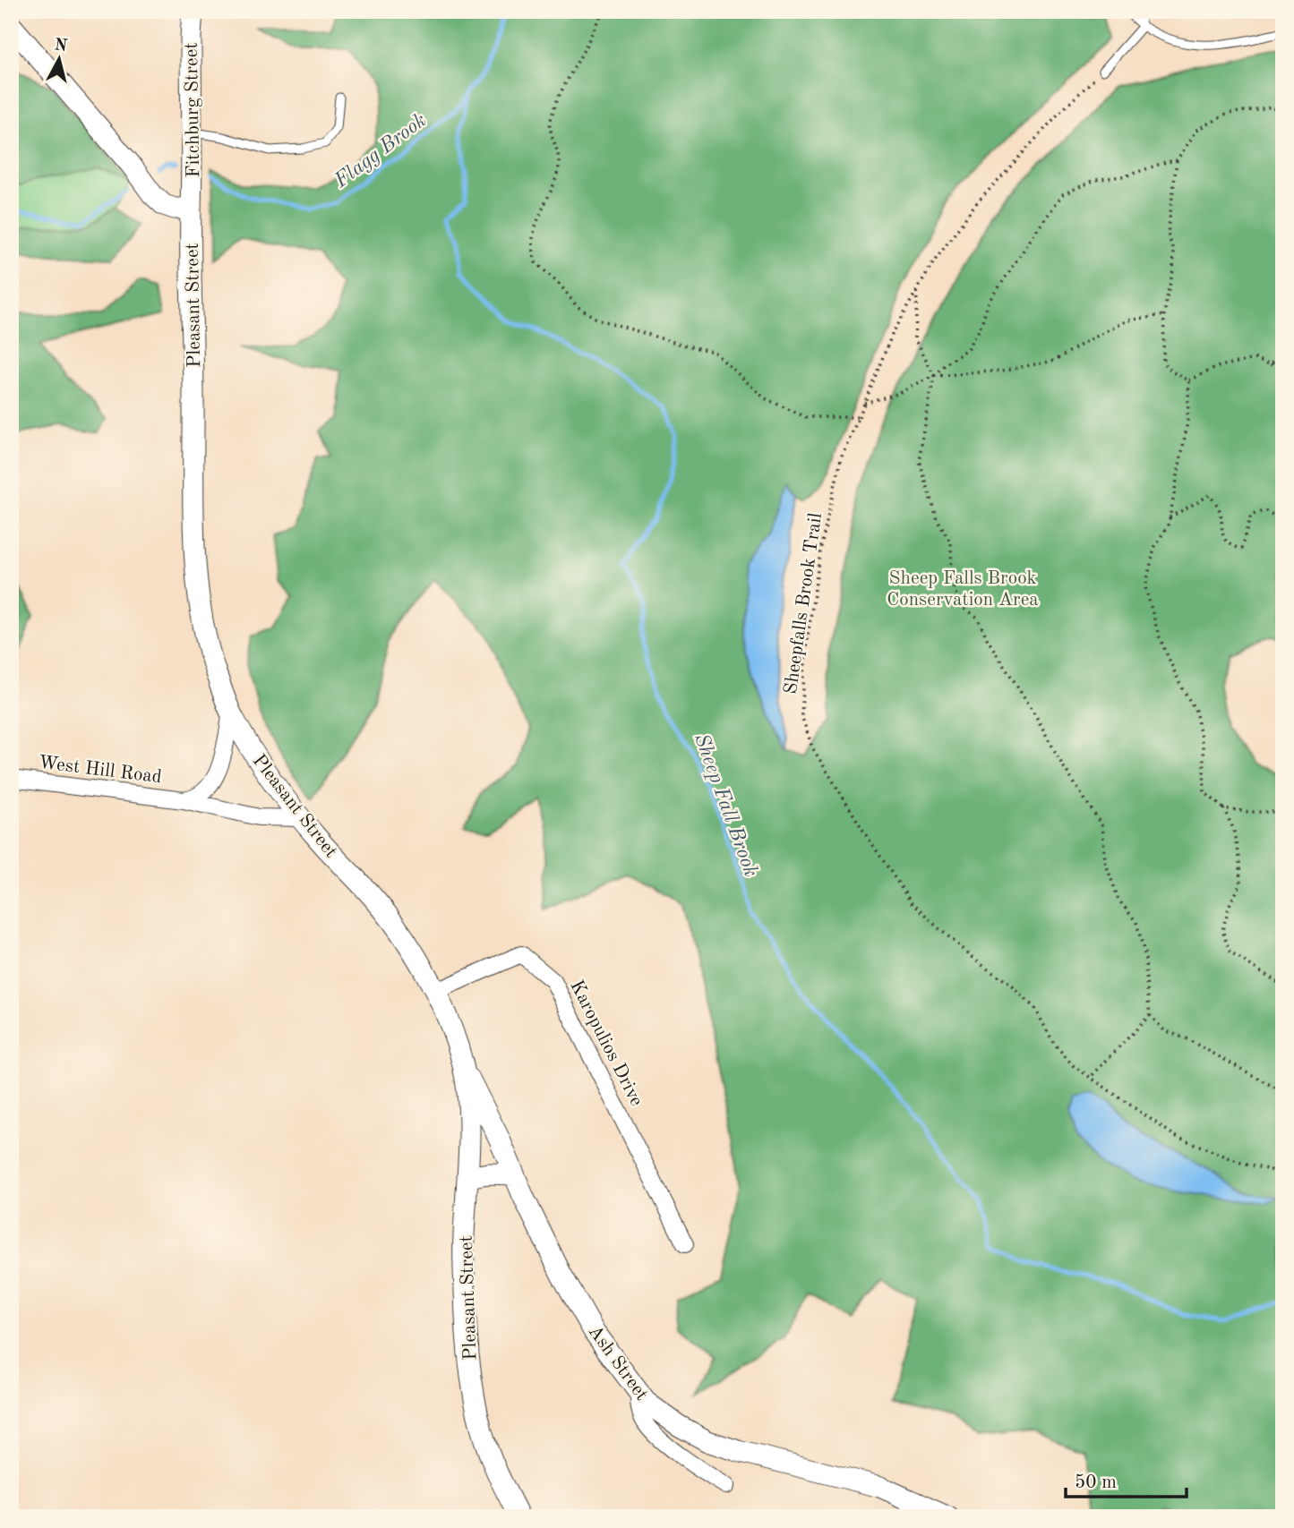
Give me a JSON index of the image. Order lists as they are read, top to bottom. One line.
{"streets":{"street":["Fitchburg Street","Pleasant Street","West Hill Road","Karopulios Drive","Ash Street"],"path":["Sheepfalls Brook Trail"]},"crossings":[["Fitchburg Street","Pleasant Street"],["Pleasant Street","West Hill Road"],["Pleasant Street","Karopulios Drive"],["Pleasant Street","Ash Street"]],"water":["Flagg Brook","Sheep Fall Brook"],"parks":["Sheep Falls Brook Conservation Area"],"scale_bar":"50 m","north":"top"}
